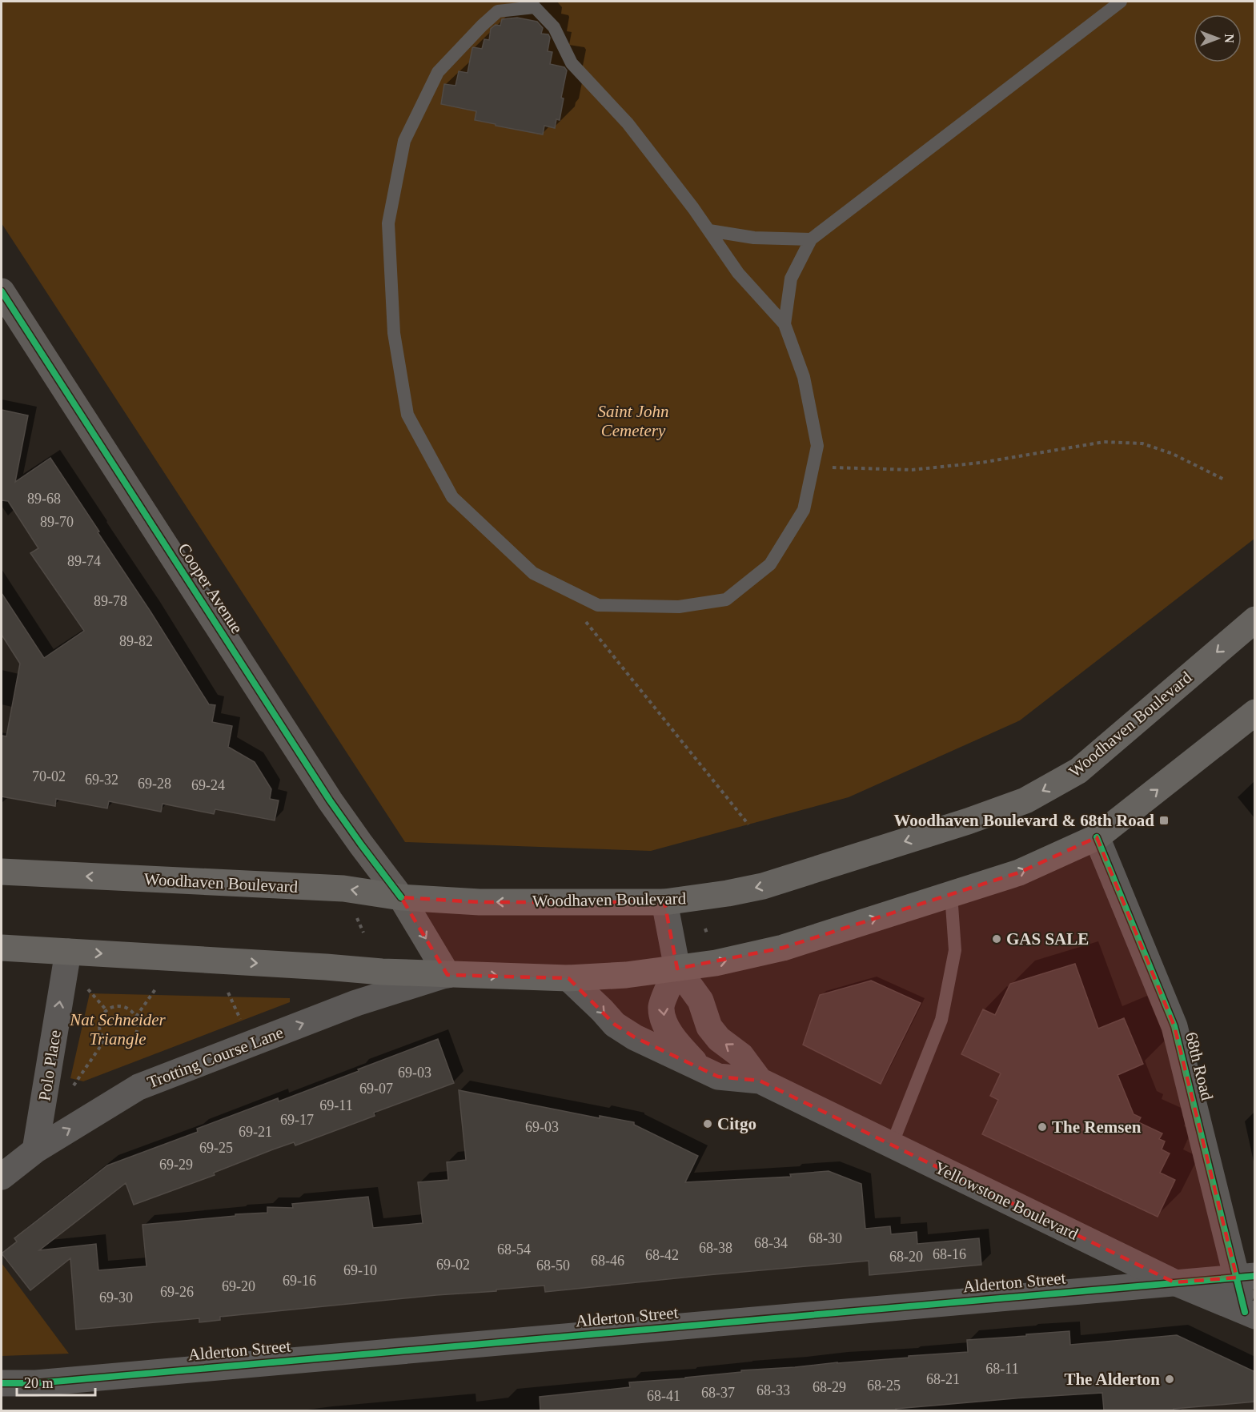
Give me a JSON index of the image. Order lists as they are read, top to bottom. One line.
{"streets":{"main road":["Cooper Avenue","Woodhaven Boulevard"],"street":["Trotting Course Lane","Polo Place","68th Road","Yellowstone Boulevard","Alderton Street"]},"crossings":[["Cooper Avenue","Woodhaven Boulevard"],["Cooper Avenue","Trotting Course Lane"],["Woodhaven Boulevard","Yellowstone Boulevard"],["Trotting Course Lane","Polo Place"],["68th Road","Yellowstone Boulevard"],["68th Road","Alderton Street"],["Yellowstone Boulevard","Alderton Street"]],"one_way":["Trotting Course Lane","Polo Place"],"parks":["Saint John Cemetery","Nat Schneider Triangle"],"places":{"transit":["Woodhaven Boulevard & 68th Road"],"other":["GAS SALE","Citgo","The Remsen","The Alderton"]},"house_numbers":["89-68","89-70","89-74","89-78","89-82","70-02","69-32","69-28","69-24","69-03","69-07","69-11","69-17","69-03","69-21","69-25","69-29","68-30","68-34","68-38","68-54","68-16","68-42","68-20","68-46","69-02","68-50","69-10","69-16","69-20","69-26","69-30","68-11","68-21","68-25","68-29","68-33","68-37","68-41"],"scale_bar":"20 m","north":"right"}
